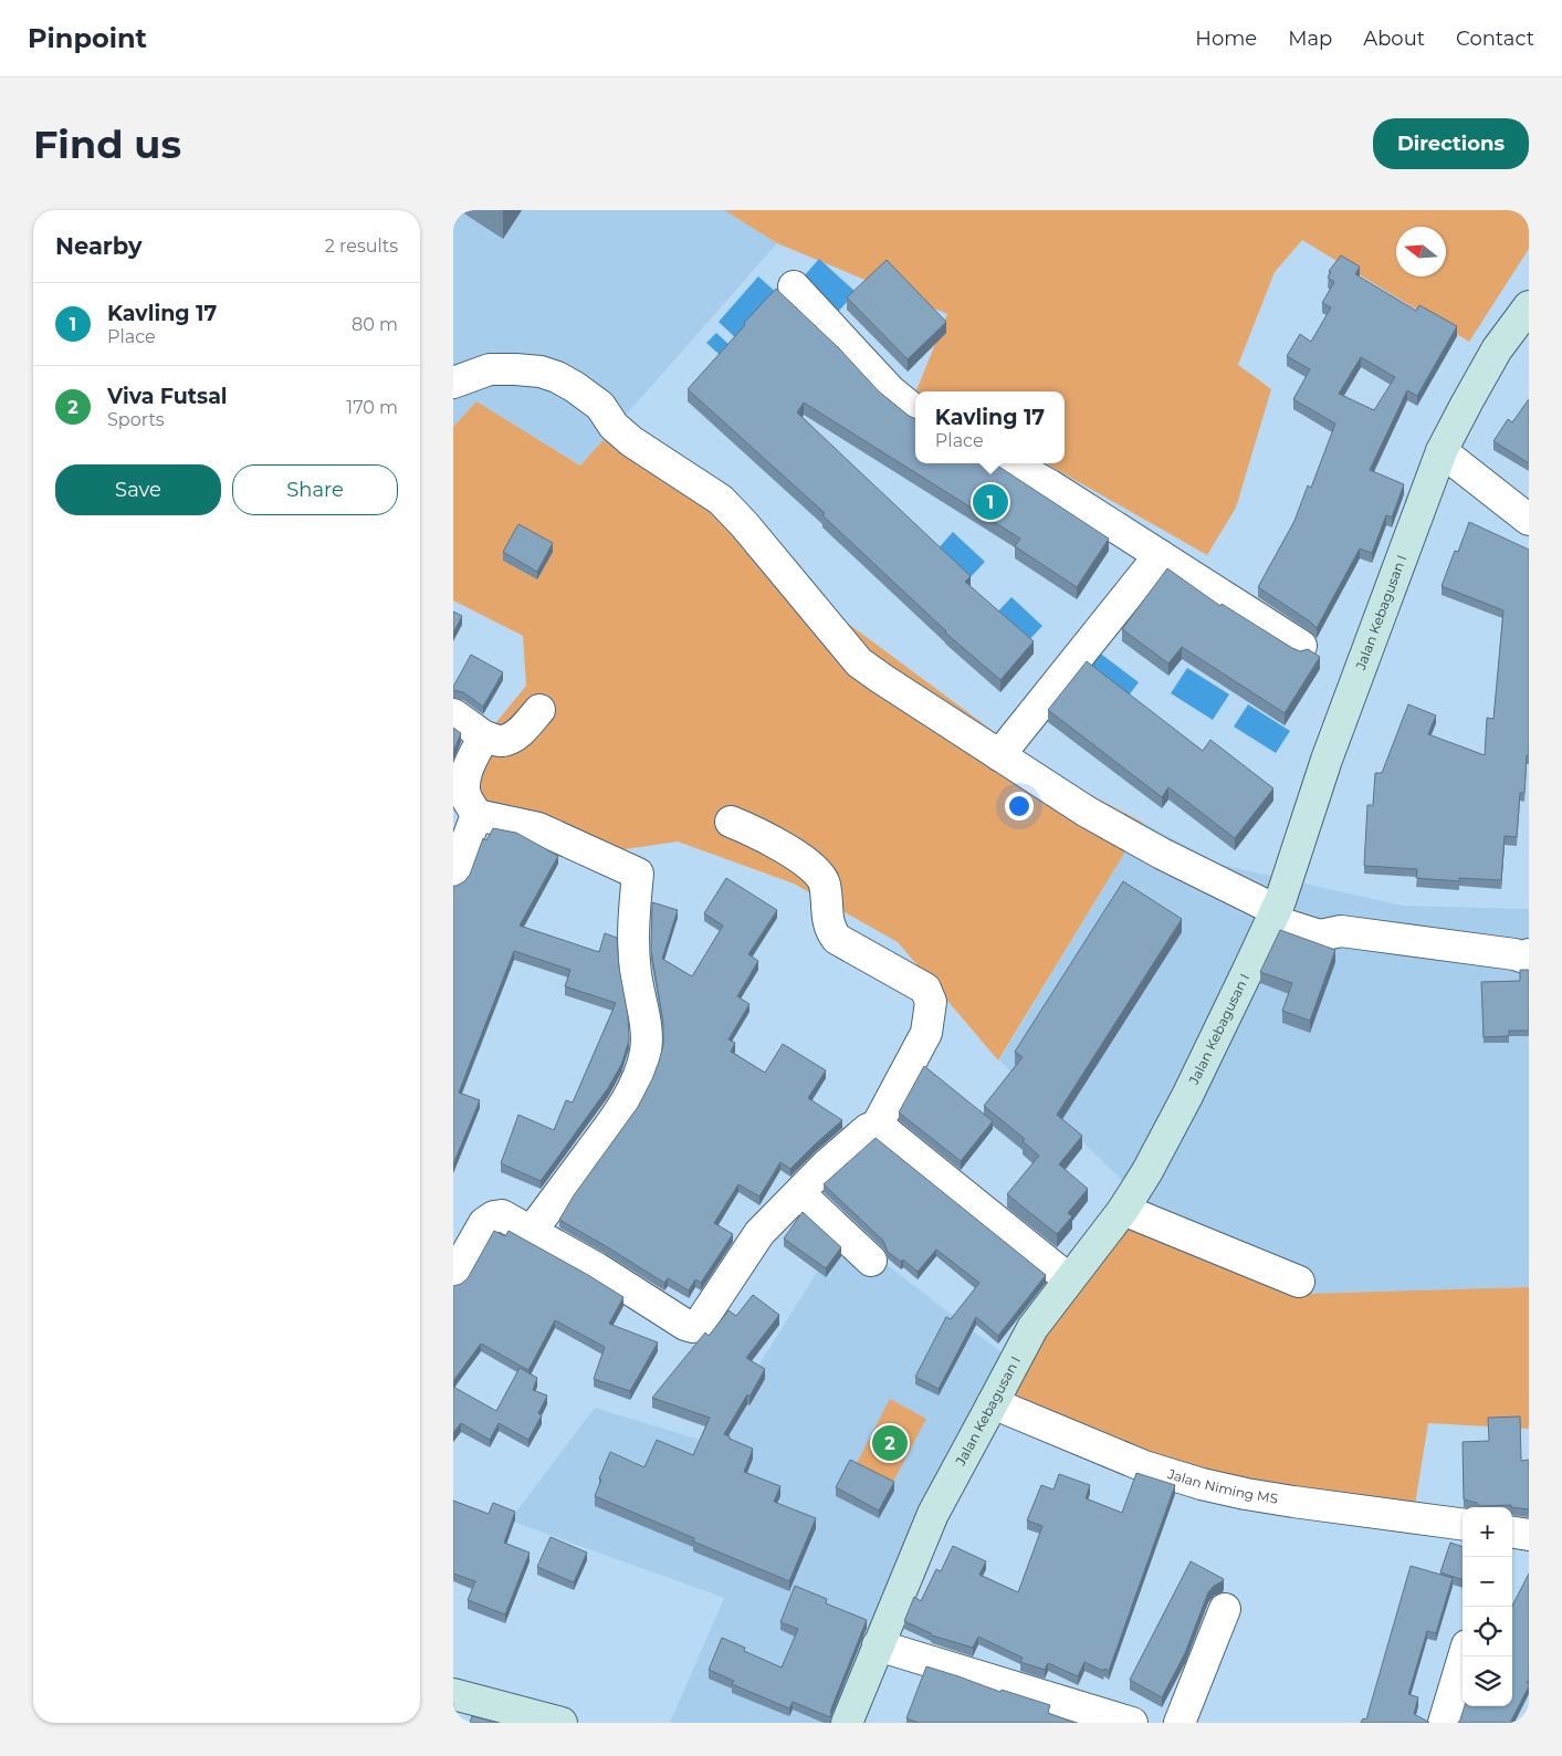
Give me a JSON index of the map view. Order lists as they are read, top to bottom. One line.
{"streets":{"street":["Jalan Kebagusan I","Jalan Niming MS"]},"crossings":[["Jalan Kebagusan I","Jalan Niming MS"]],"north":"left","page":{"header":"Pinpoint","nav":["Home","Map","About","Contact"],"buttons":["Directions",["Save","Share"]],"title":"Find us","heading":["Nearby","2 results"],"list":[{"mark":"1","name":"Kavling 17","note":"Place","value":"80 m"},{"mark":"2","name":"Viva Futsal","note":"Sports","value":"170 m"}],"popup":["Kavling 17","Place"],"pins":["1","2"],"map_buttons":["+","−"]}}
